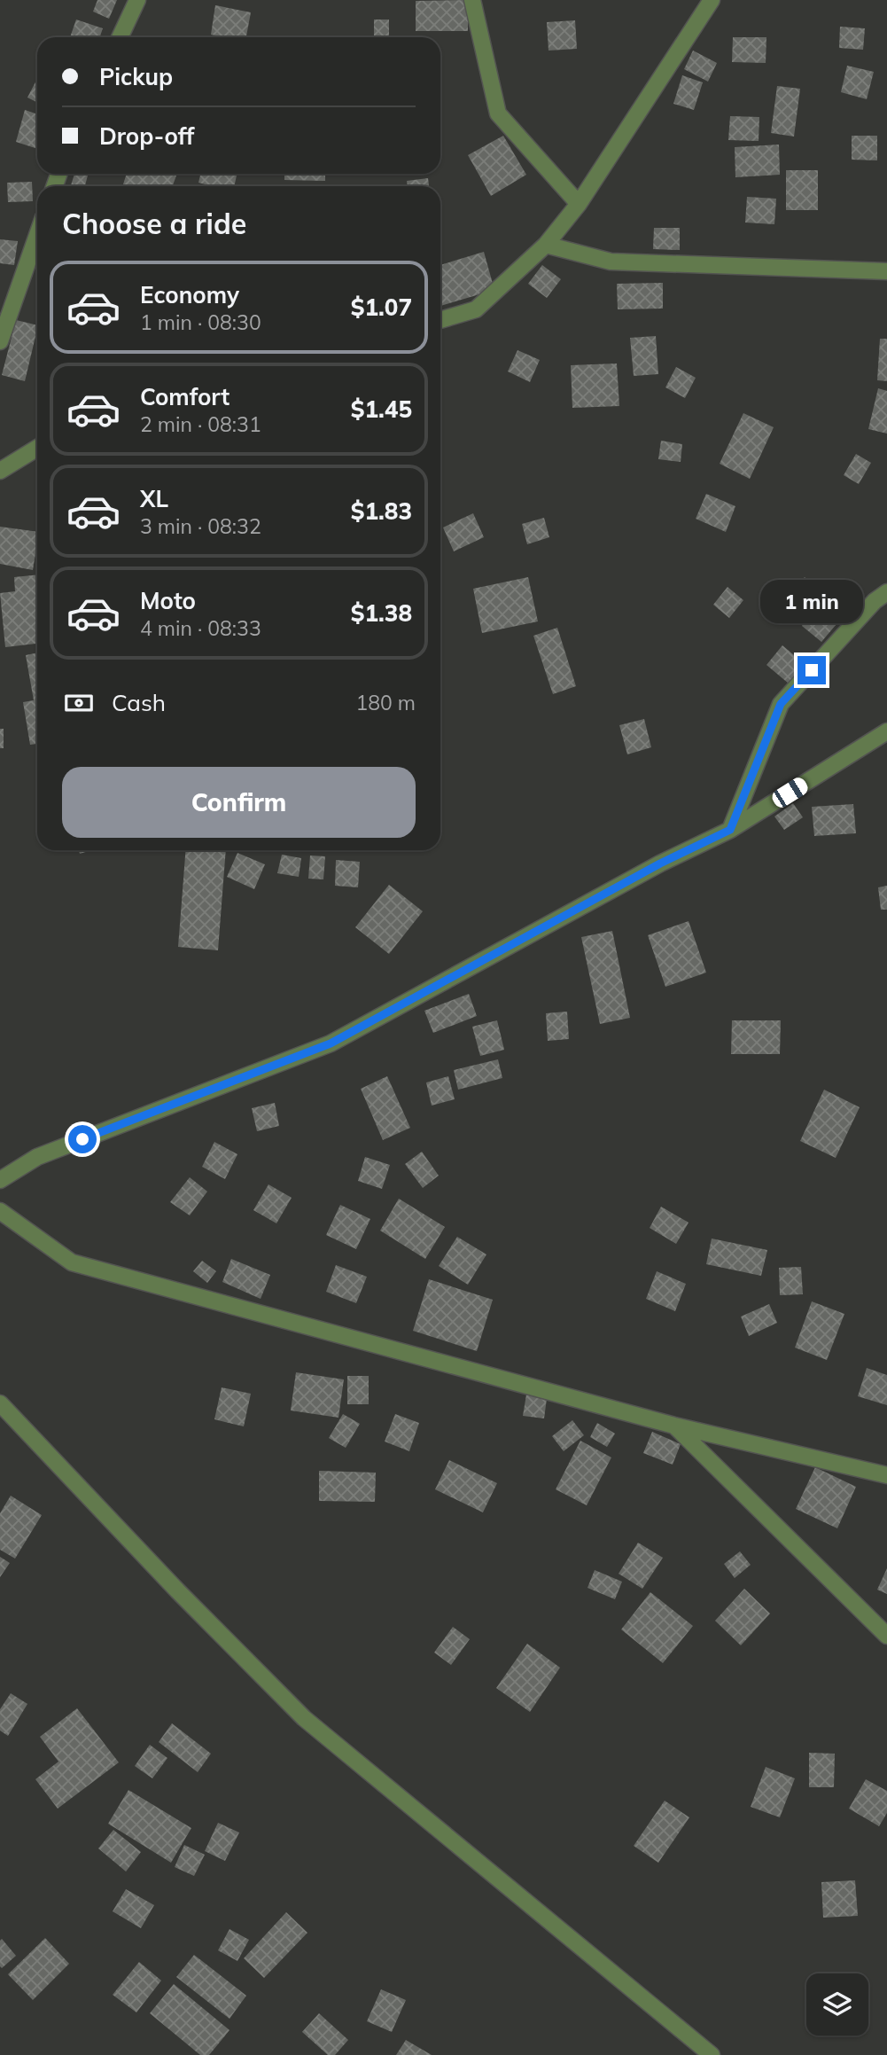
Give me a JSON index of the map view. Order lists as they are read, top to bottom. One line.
{"page":{"banner":["Pickup","Drop-off"],"heading":"Choose a ride","list":[{"name":"Economy","note":"1 min · 08:30","value":"$1.07"},{"name":"Comfort","note":"2 min · 08:31","value":"$1.45"},{"name":"XL","note":"3 min · 08:32","value":"$1.83"},{"name":"Moto","note":"4 min · 08:33","value":"$1.38"}],"bubble":"1 min","pay":["Cash","180 m"],"buttons":"Confirm"}}
